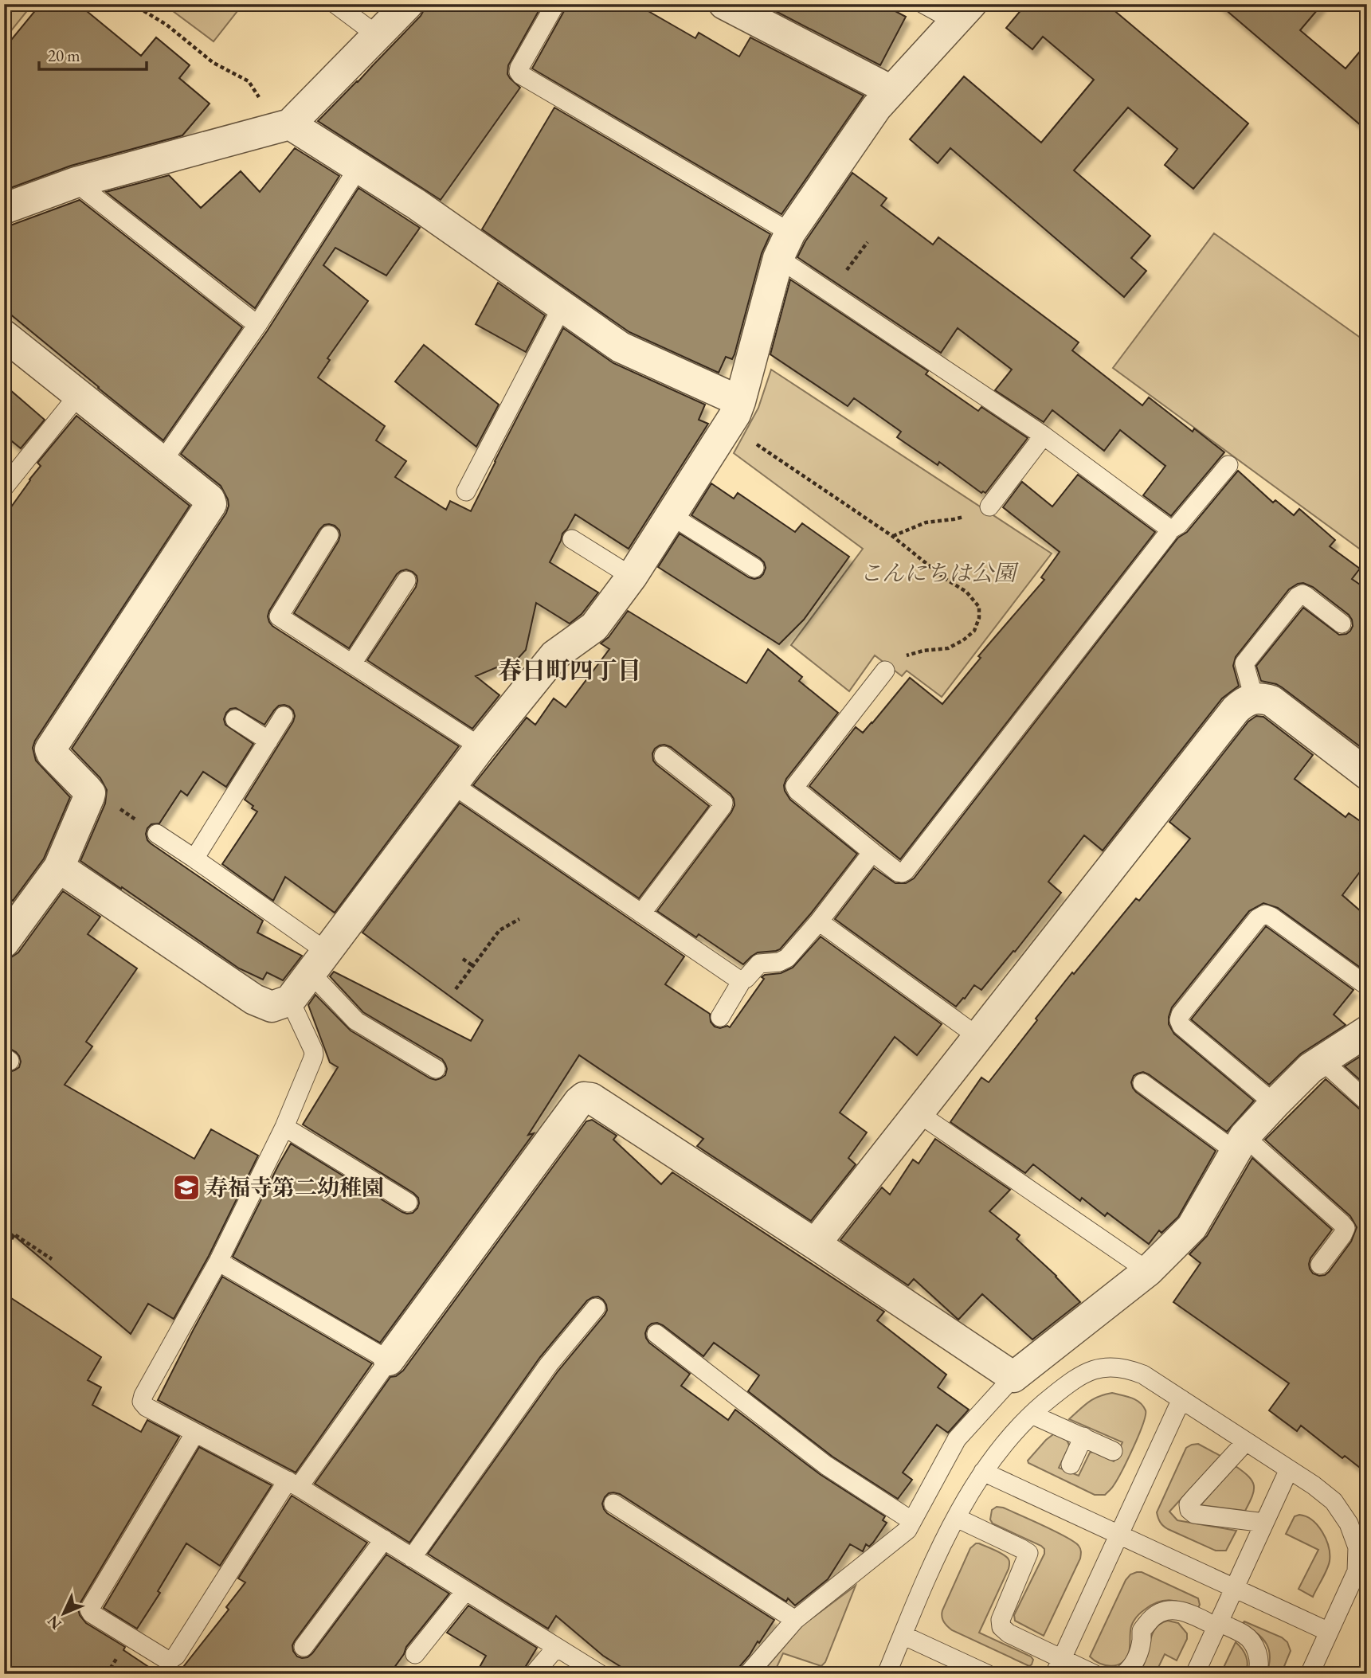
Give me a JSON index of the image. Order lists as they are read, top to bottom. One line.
{"districts":["春日町四丁目"],"parks":["こんにちは公園"],"places":{"school or university":["寿福寺第二幼稚園"]},"scale_bar":"20 m","north":"bottom left"}
